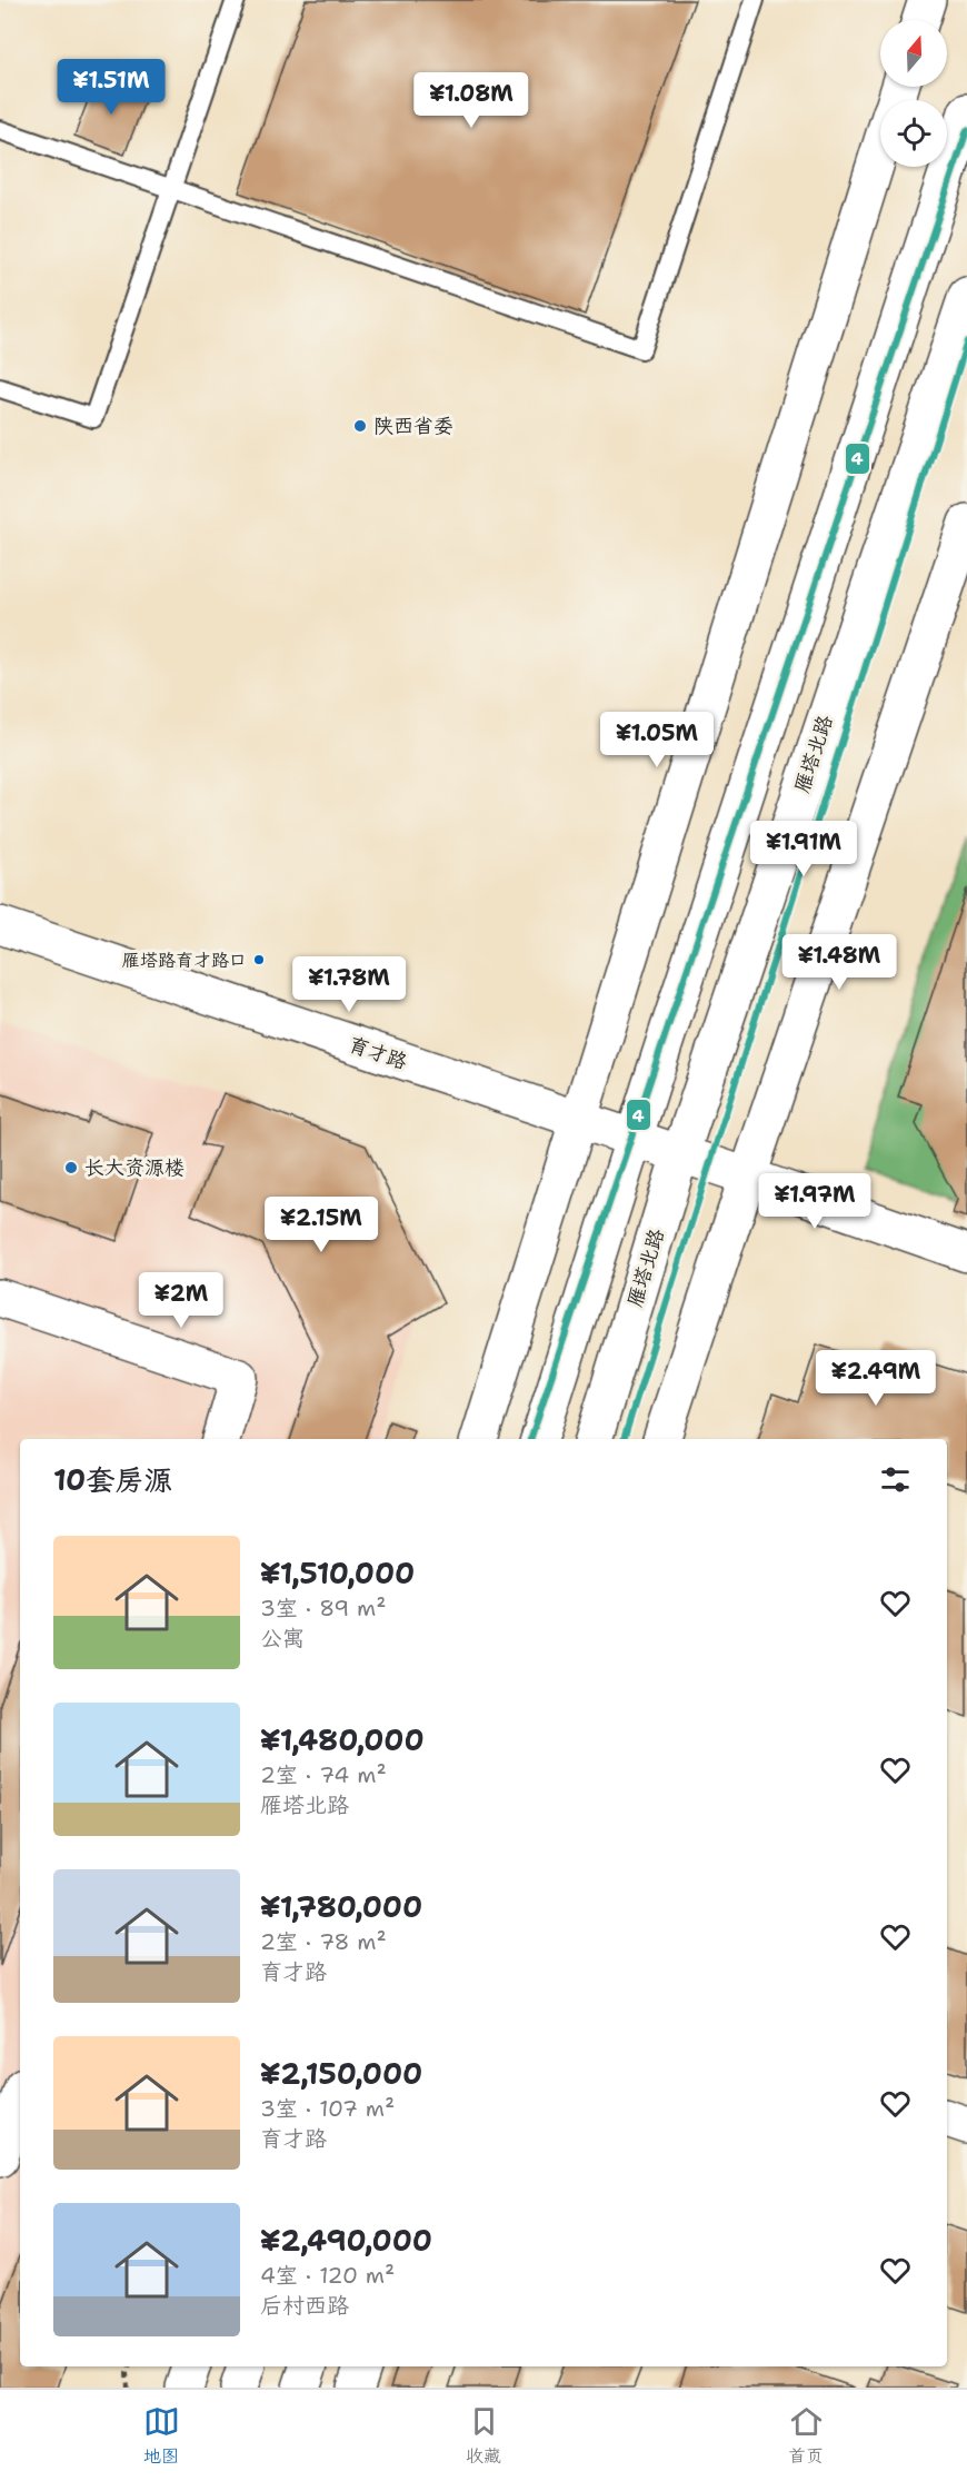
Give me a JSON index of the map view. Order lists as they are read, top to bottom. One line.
{"streets":{"street":["雁塔北路","育才路"]},"crossings":[["雁塔北路","育才路"]],"places":["陕西省委","雁塔路育才路口","长大资源楼"],"lines":["transit line 4"],"north":"top","page":{"price":["¥1.51M","¥1.08M","¥1.05M","¥1.91M","¥1.48M","¥1.78M","¥1.97M","¥2.15M","¥2M","¥2.49M"],"heading":"10套房源","list":[{"name":"¥1,510,000","note":"3室 · 89 m² · 公寓"},{"name":"¥1,480,000","note":"2室 · 74 m² · 雁塔北路"},{"name":"¥1,780,000","note":"2室 · 78 m² · 育才路"},{"name":"¥2,150,000","note":"3室 · 107 m² · 育才路"},{"name":"¥2,490,000","note":"4室 · 120 m² · 后村西路"}],"tabs":["地图","收藏","首页"]}}
